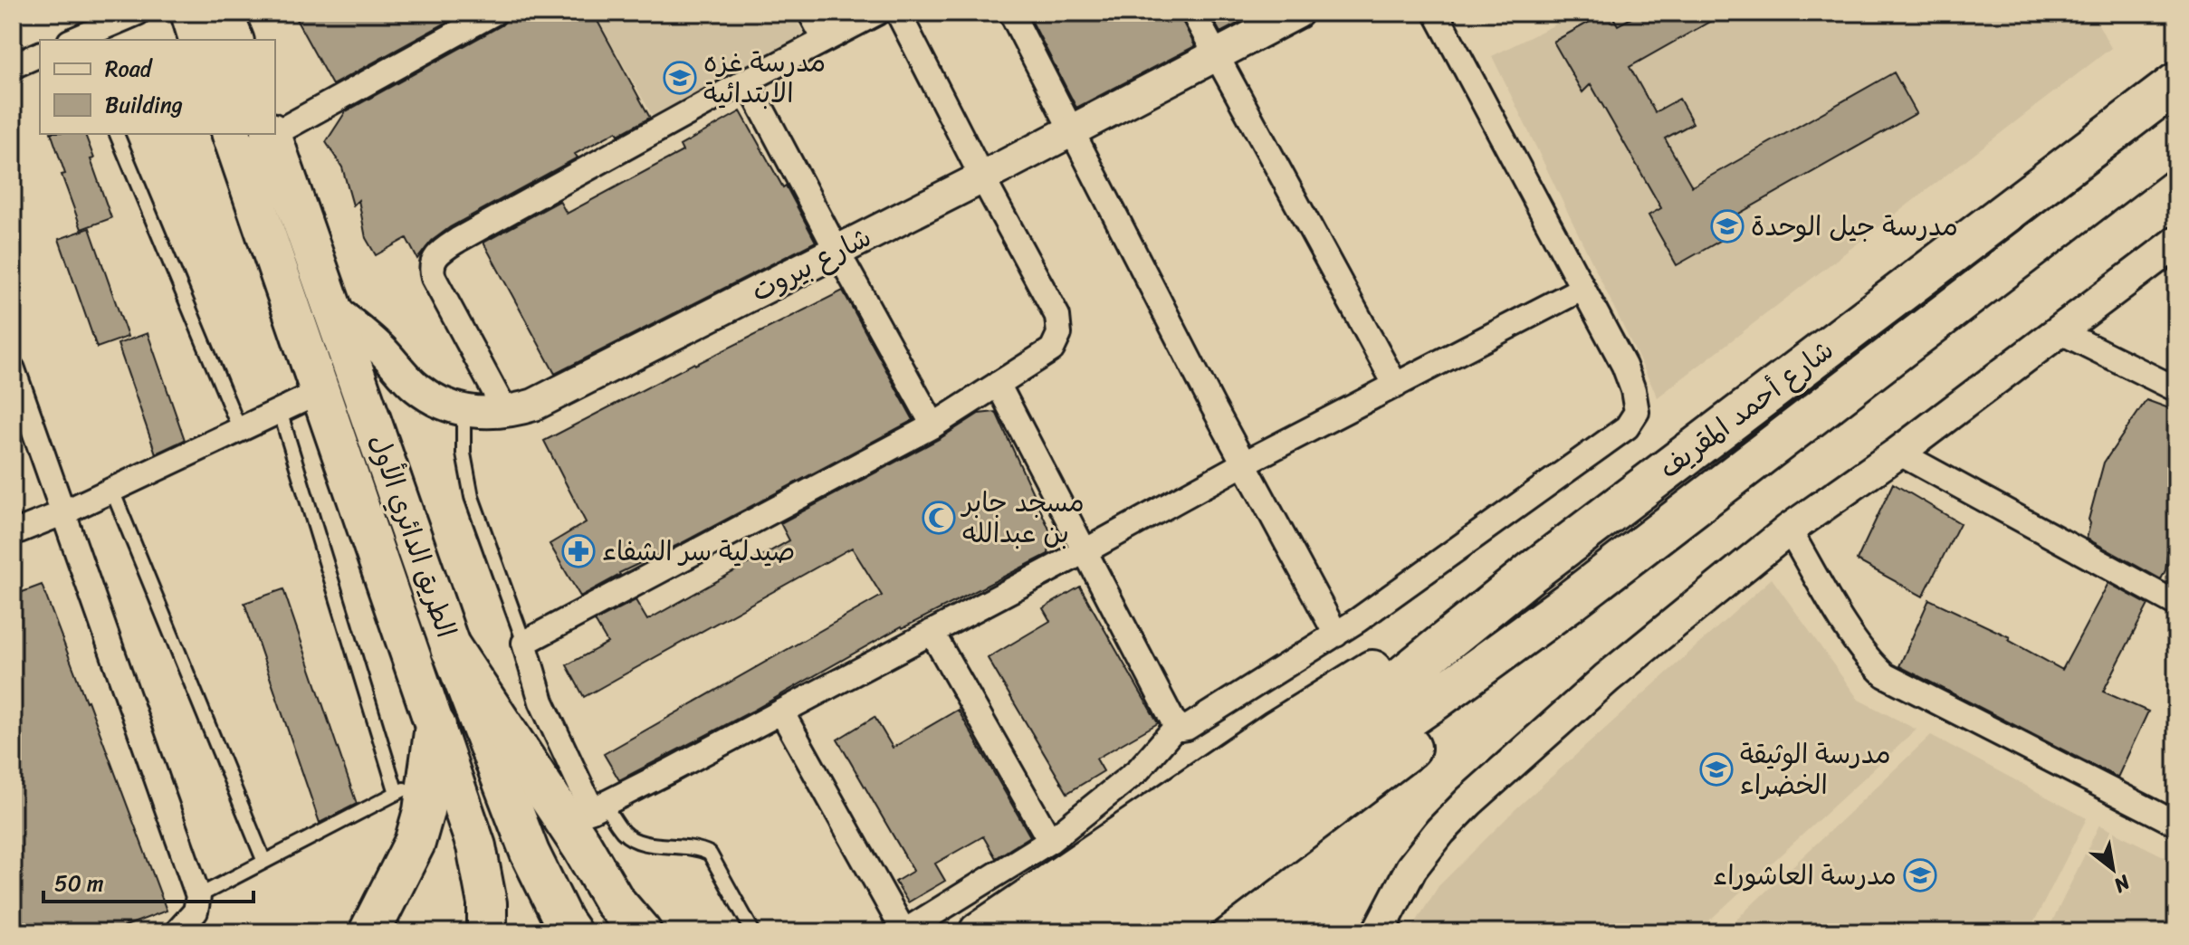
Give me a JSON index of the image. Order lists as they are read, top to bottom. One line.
{"streets":{"highway":["شارع أحمد المقريف"],"main road":["الطريق الدائري الأول"],"street":["شارع بيروت"]},"crossings":[["شارع بيروت","الطريق الدائري الأول"]],"places":{"school or university":["مدرسة غزه الابتدائية","مدرسة جيل الوحدة","مدرسة الوثيقة الخضراء","مدرسة العاشوراء"],"mosque":["مسجد جابر بن عبدالله"],"pharmacy":["صيدلية سر الشفاء"]},"legend":["Road","Building"],"scale_bar":"50 m","north":"bottom right"}
